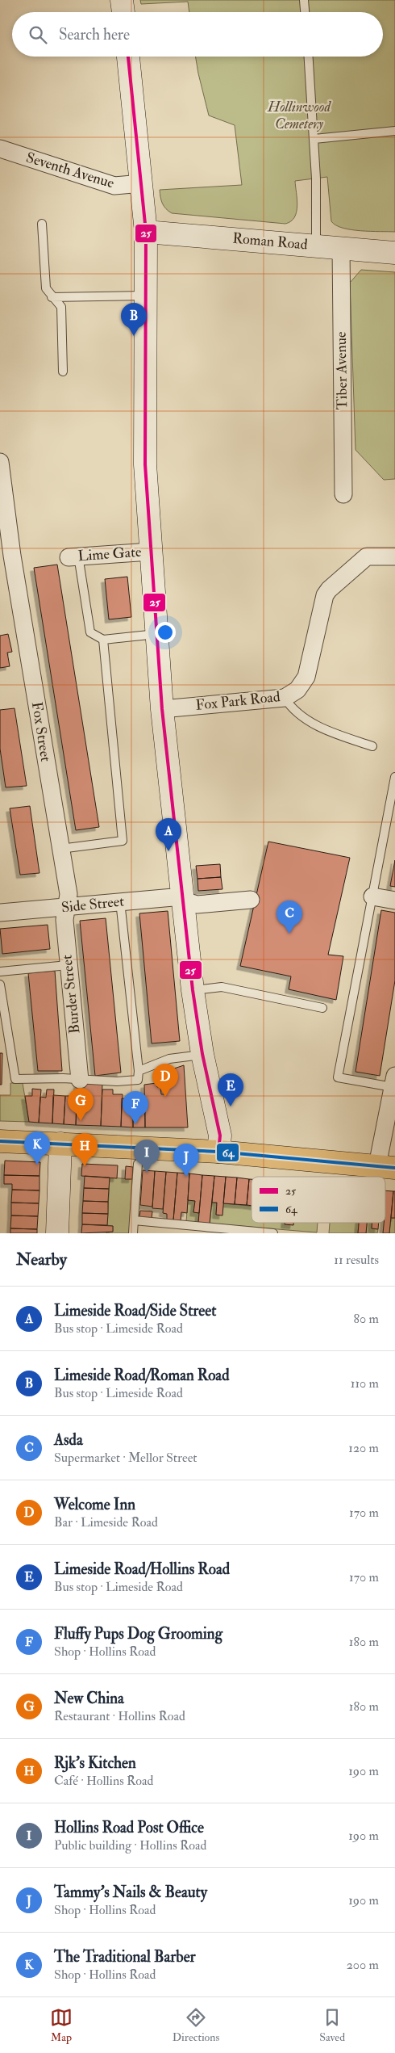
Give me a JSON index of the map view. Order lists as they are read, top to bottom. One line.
{"streets":{"street":["Seventh Avenue","Roman Road","Tiber Avenue","Lime Gate","Fox Park Road","Fox Street","Side Street","Burder Street"]},"crossings":[["Roman Road","Tiber Avenue"],["Fox Street","Side Street"],["Fox Street","Burder Street"],["Side Street","Burder Street"]],"parks":["Hollinwood Cemetery"],"lines":["transit line 25","transit line 64"],"legend":["25","64"],"page":{"search":"Search here","pins":["B","A","C","D","E","G","F","K","H","I","J"],"heading":["Nearby","11 results"],"list":[{"mark":"A","name":"Limeside Road/Side Street","note":"Bus stop · Limeside Road","value":"80 m"},{"mark":"B","name":"Limeside Road/Roman Road","note":"Bus stop · Limeside Road","value":"110 m"},{"mark":"C","name":"Asda","note":"Supermarket · Mellor Street","value":"120 m"},{"mark":"D","name":"Welcome Inn","note":"Bar · Limeside Road","value":"170 m"},{"mark":"E","name":"Limeside Road/Hollins Road","note":"Bus stop · Limeside Road","value":"170 m"},{"mark":"F","name":"Fluffy Pups Dog Grooming","note":"Shop · Hollins Road","value":"180 m"},{"mark":"G","name":"New China","note":"Restaurant · Hollins Road","value":"180 m"},{"mark":"H","name":"Rjk's Kitchen","note":"Café · Hollins Road","value":"190 m"},{"mark":"I","name":"Hollins Road Post Office","note":"Public building · Hollins Road","value":"190 m"},{"mark":"J","name":"Tammy's Nails & Beauty","note":"Shop · Hollins Road","value":"190 m"},{"mark":"K","name":"The Traditional Barber","note":"Shop · Hollins Road","value":"200 m"}],"nav":["Map","Directions","Saved"]}}
